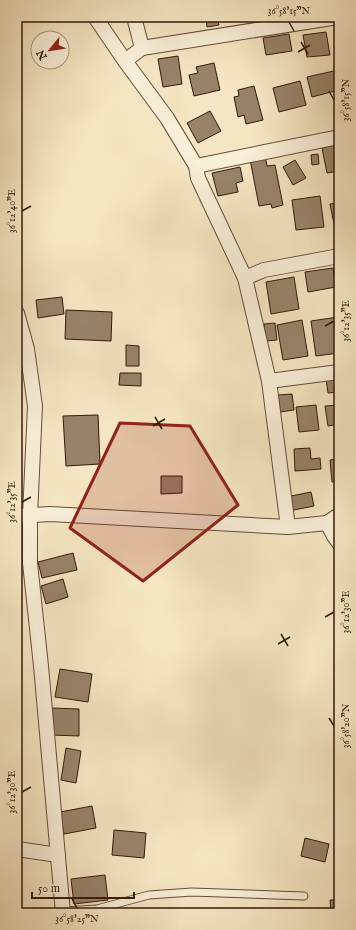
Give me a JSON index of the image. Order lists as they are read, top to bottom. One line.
{"scale_bar":"50 m","north":"bottom left","coordinates":["36°58'15\"N","36°12'40\"E","36°12'35\"E","36°12'30\"E","36°58'20\"N","36°58'25\"N"]}
